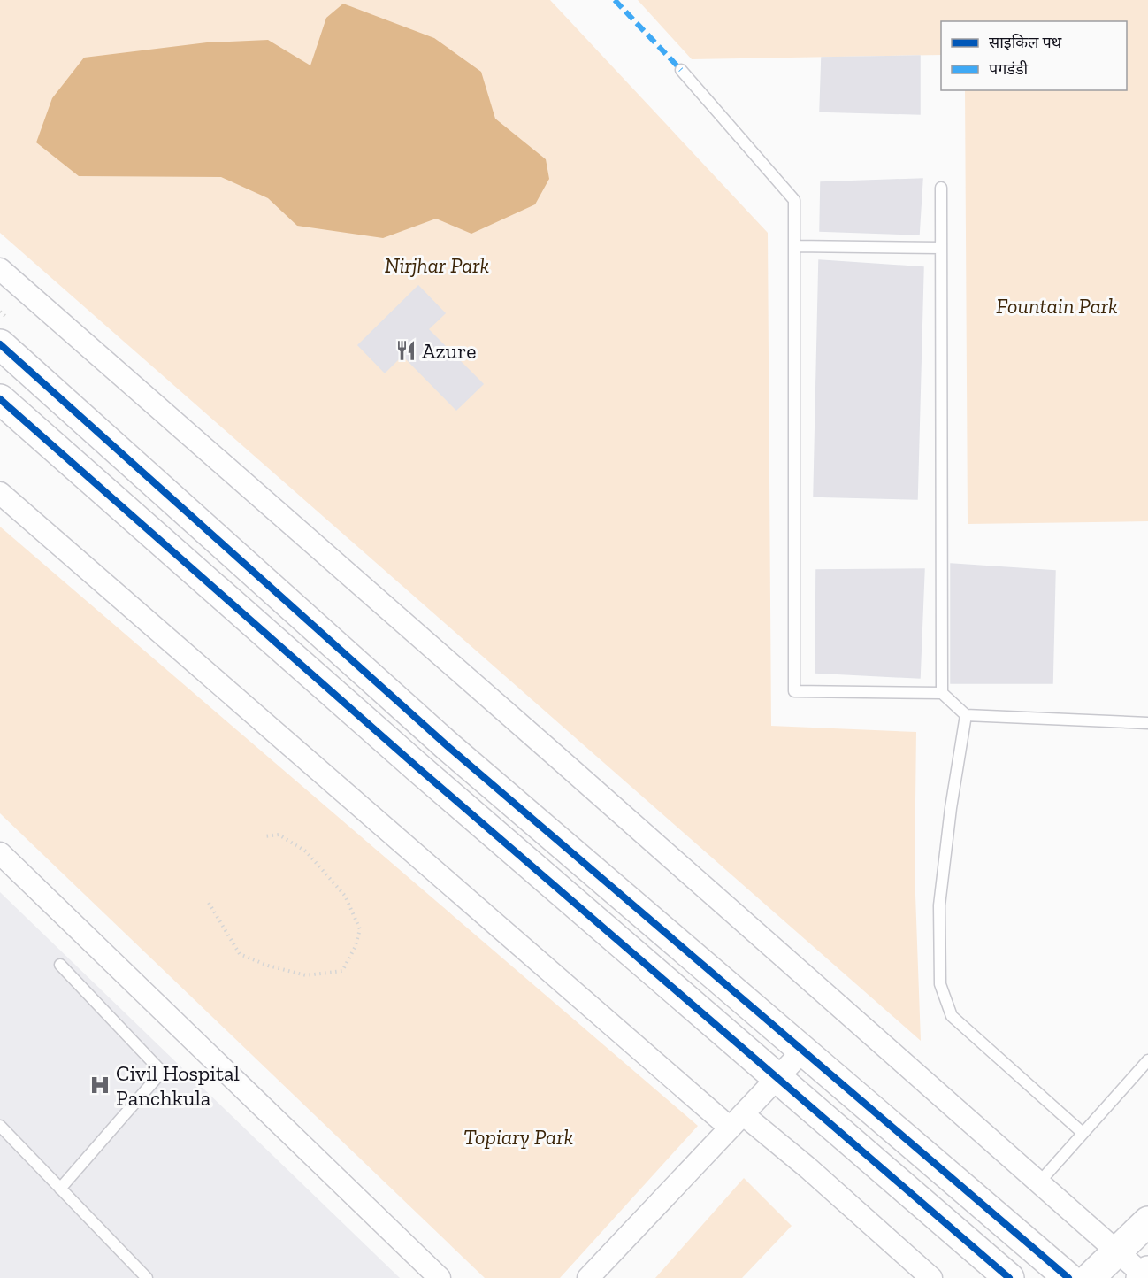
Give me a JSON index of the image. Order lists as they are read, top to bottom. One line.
{"parks":["Nirjhar Park","Fountain Park","Topiary Park"],"places":{"restaurant":["Azure"],"hospital":["Civil Hospital Panchkula"]},"legend":["साइकिल पथ","पगडंडी"]}
